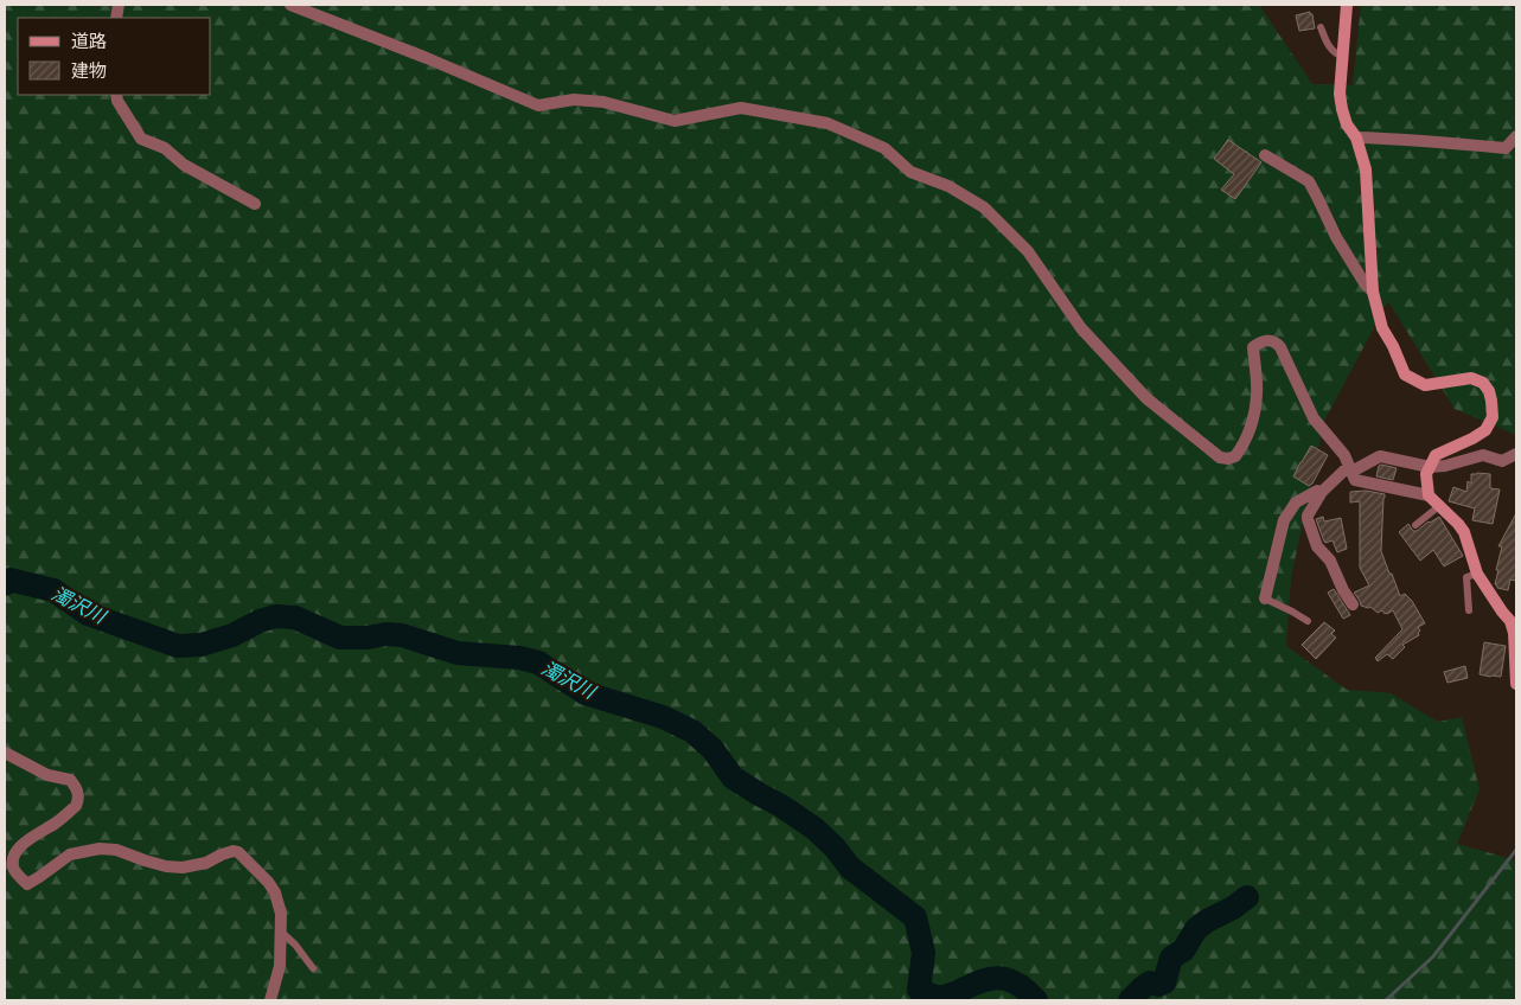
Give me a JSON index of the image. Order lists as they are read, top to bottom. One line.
{"water":["濁沢川"],"legend":["道路","建物"]}
